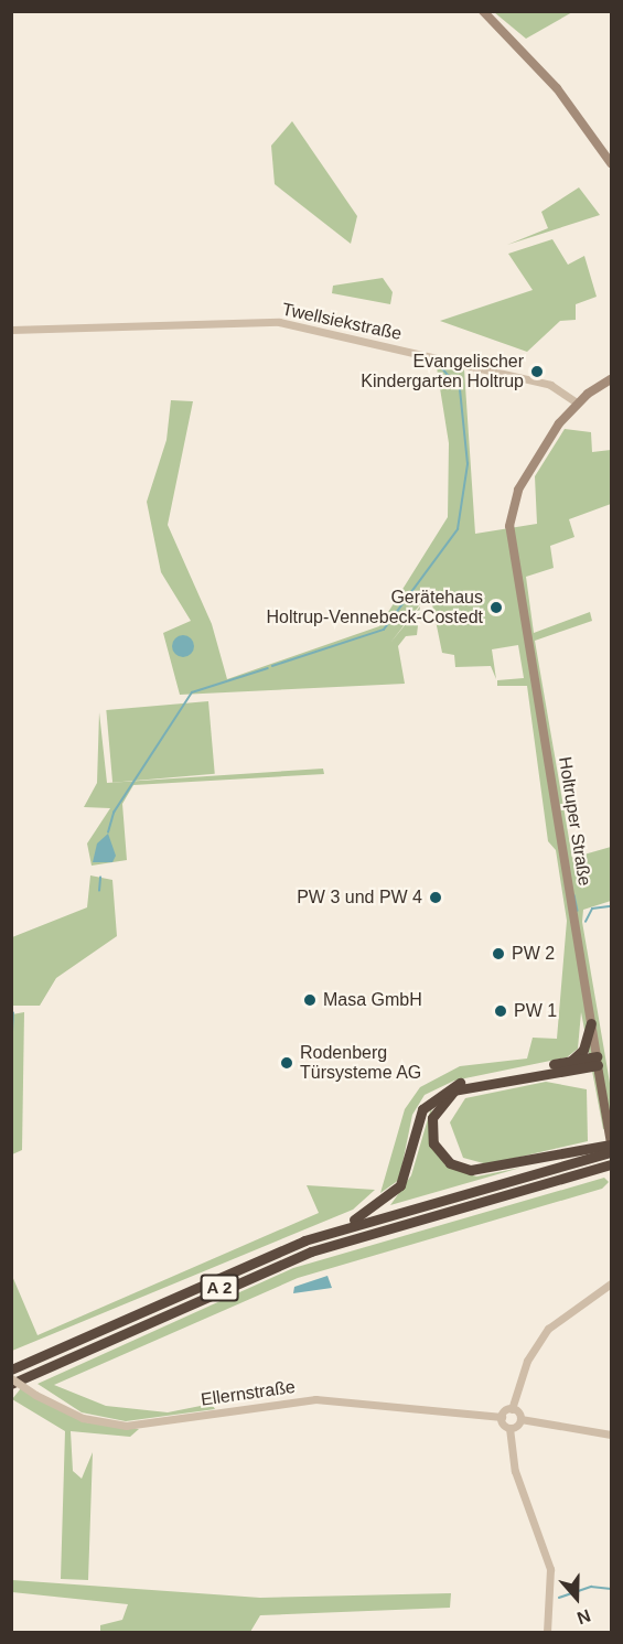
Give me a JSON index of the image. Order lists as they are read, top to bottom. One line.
{"streets":{"highway":["A 2"],"main road":["Holtruper Straße"],"street":["Twellsiekstraße","Ellernstraße"]},"crossings":[["Twellsiekstraße","Holtruper Straße"],["A 2","Ellernstraße"]],"places":["Evangelischer Kindergarten Holtrup","Gerätehaus Holtrup-Vennebeck-Costedt","PW 3 und PW 4","PW 2","Masa GmbH","PW 1","Rodenberg Türsysteme AG"],"north":"bottom"}
